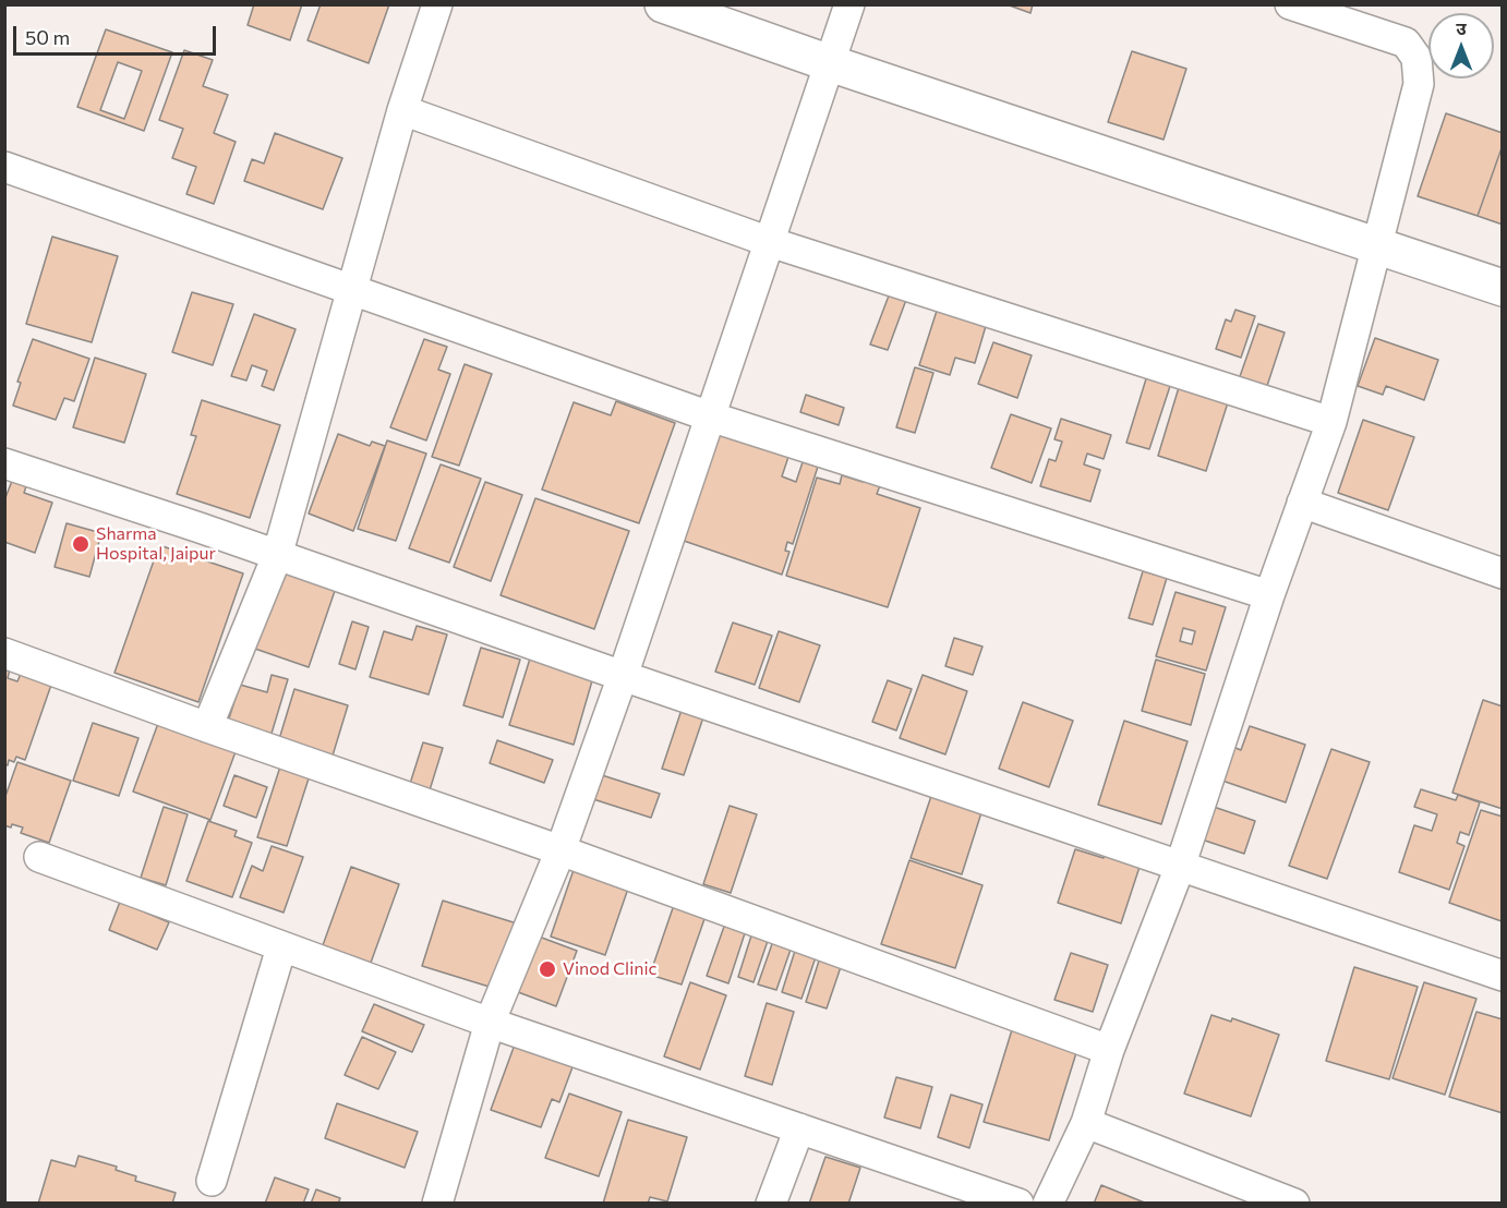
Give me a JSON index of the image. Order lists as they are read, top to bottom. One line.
{"places":["Sharma Hospital, Jaipur","Vinod Clinic"],"scale_bar":"50 m","north":"top"}
